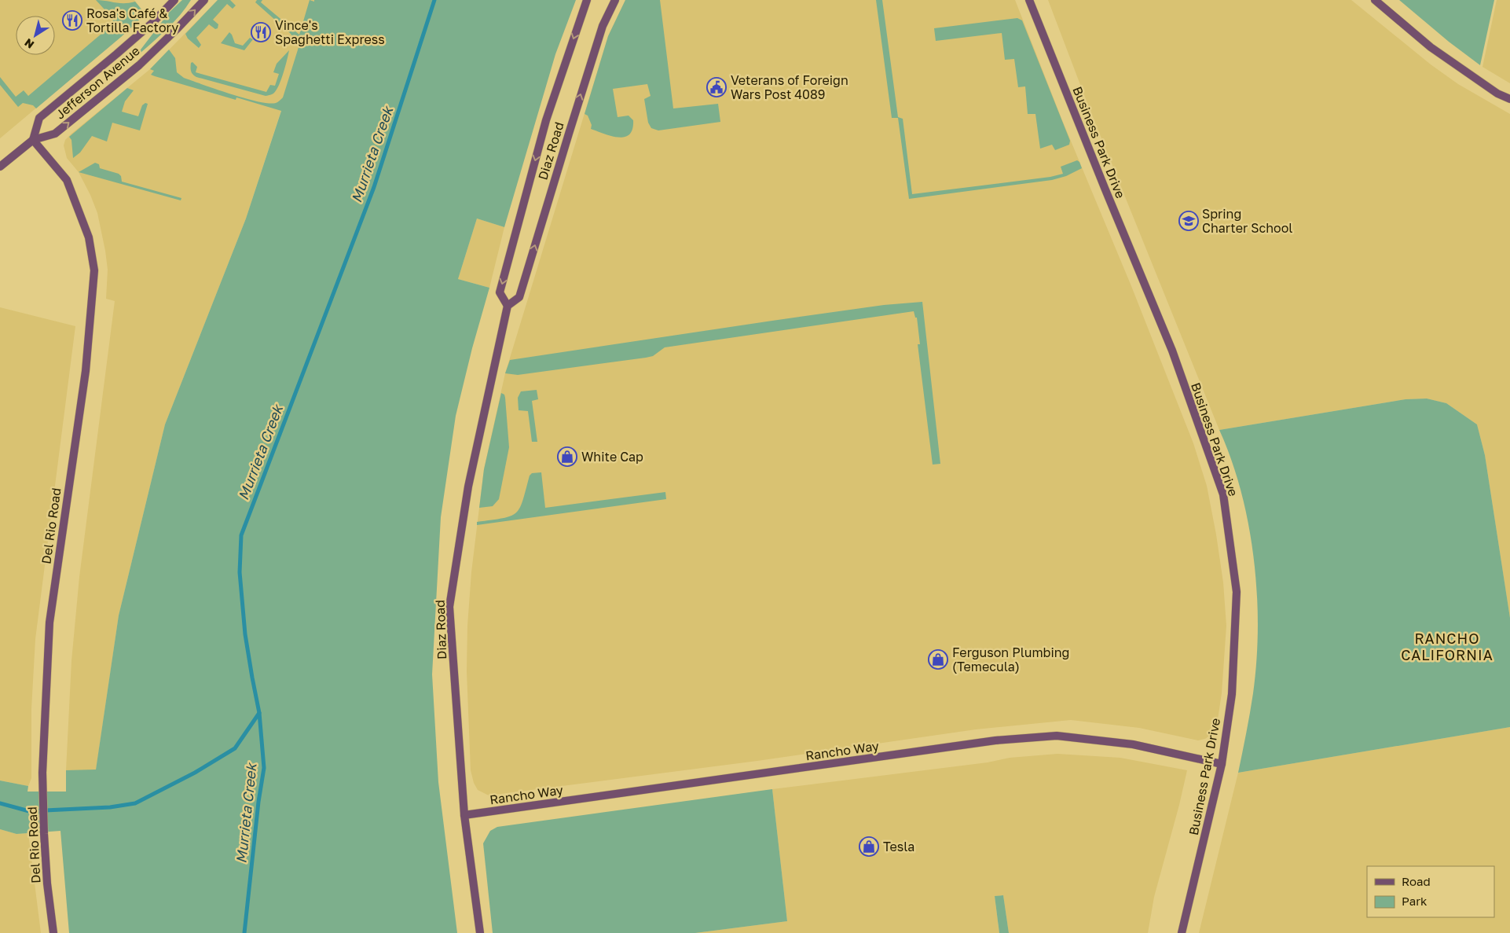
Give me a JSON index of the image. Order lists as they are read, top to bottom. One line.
{"streets":{"street":["Jefferson Avenue","Business Park Drive","Diaz Road","Del Rio Road","Rancho Way"]},"crossings":[["Jefferson Avenue","Del Rio Road"],["Business Park Drive","Rancho Way"],["Diaz Road","Rancho Way"]],"districts":["RANCHO CALIFORNIA"],"water":["Murrieta Creek"],"places":{"restaurant":["Rosa's Café & Tortilla Factory","Vince's Spaghetti Express"],"public building":["Veterans of Foreign Wars Post 4089"],"school or university":["Spring Charter School"],"shop":["White Cap","Ferguson Plumbing (Temecula)","Tesla"]},"legend":["Road","Park"],"north":"bottom left"}
